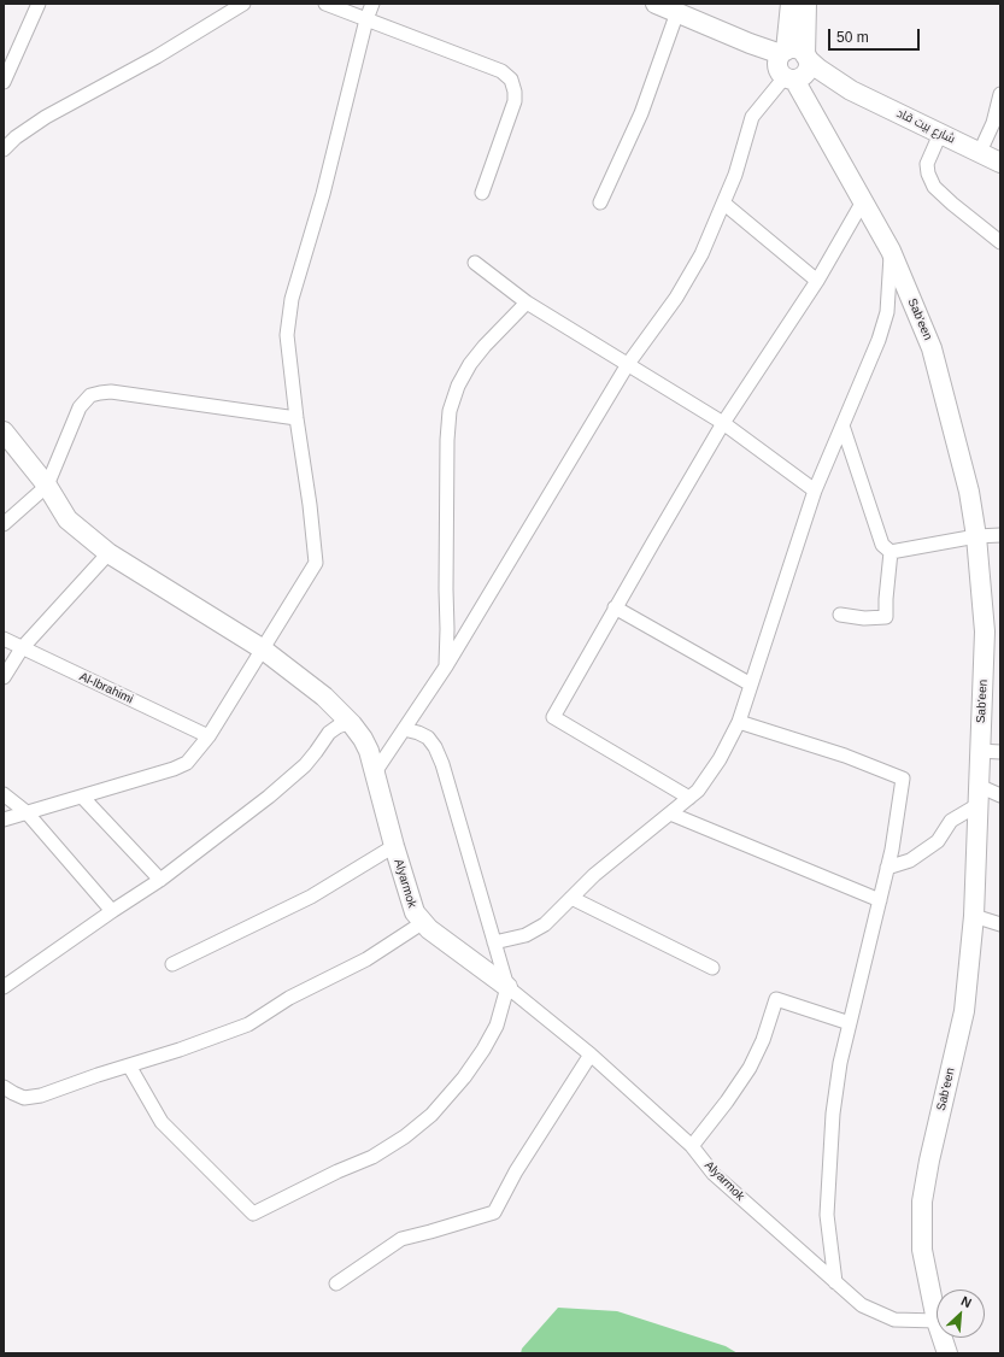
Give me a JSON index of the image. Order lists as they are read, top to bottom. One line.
{"streets":{"street":["شارع بيت قاد","Sab'een","Al-Ibrahimi","Alyarmok"]},"crossings":[["شارع بيت قاد","Sab'een"],["Sab'een","Alyarmok"]],"scale_bar":"50 m","north":"top right"}
